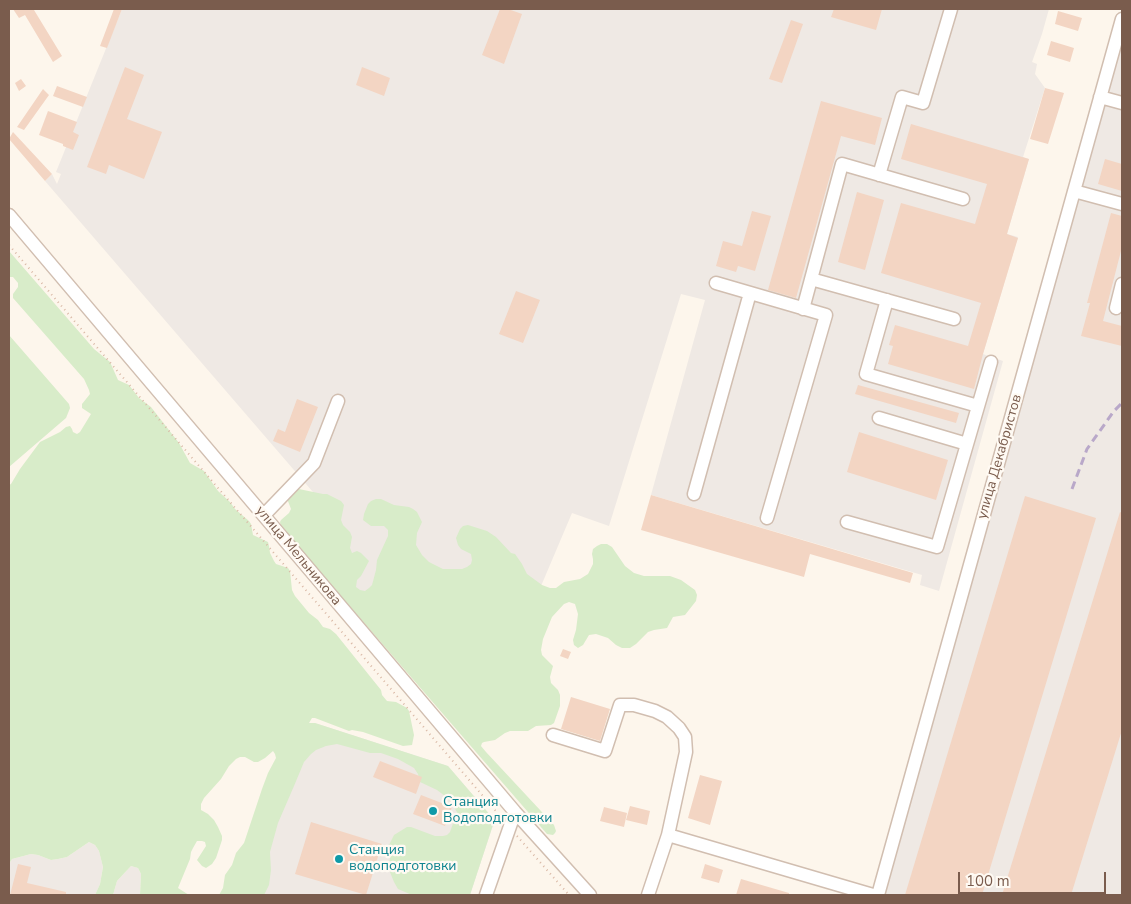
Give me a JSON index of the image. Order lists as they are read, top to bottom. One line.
{"streets":{"street":["улица Декабристов","улица Мельникова"]},"places":["Станция Водоподготовки","Станция водоподготовки"],"scale_bar":"100 m"}
